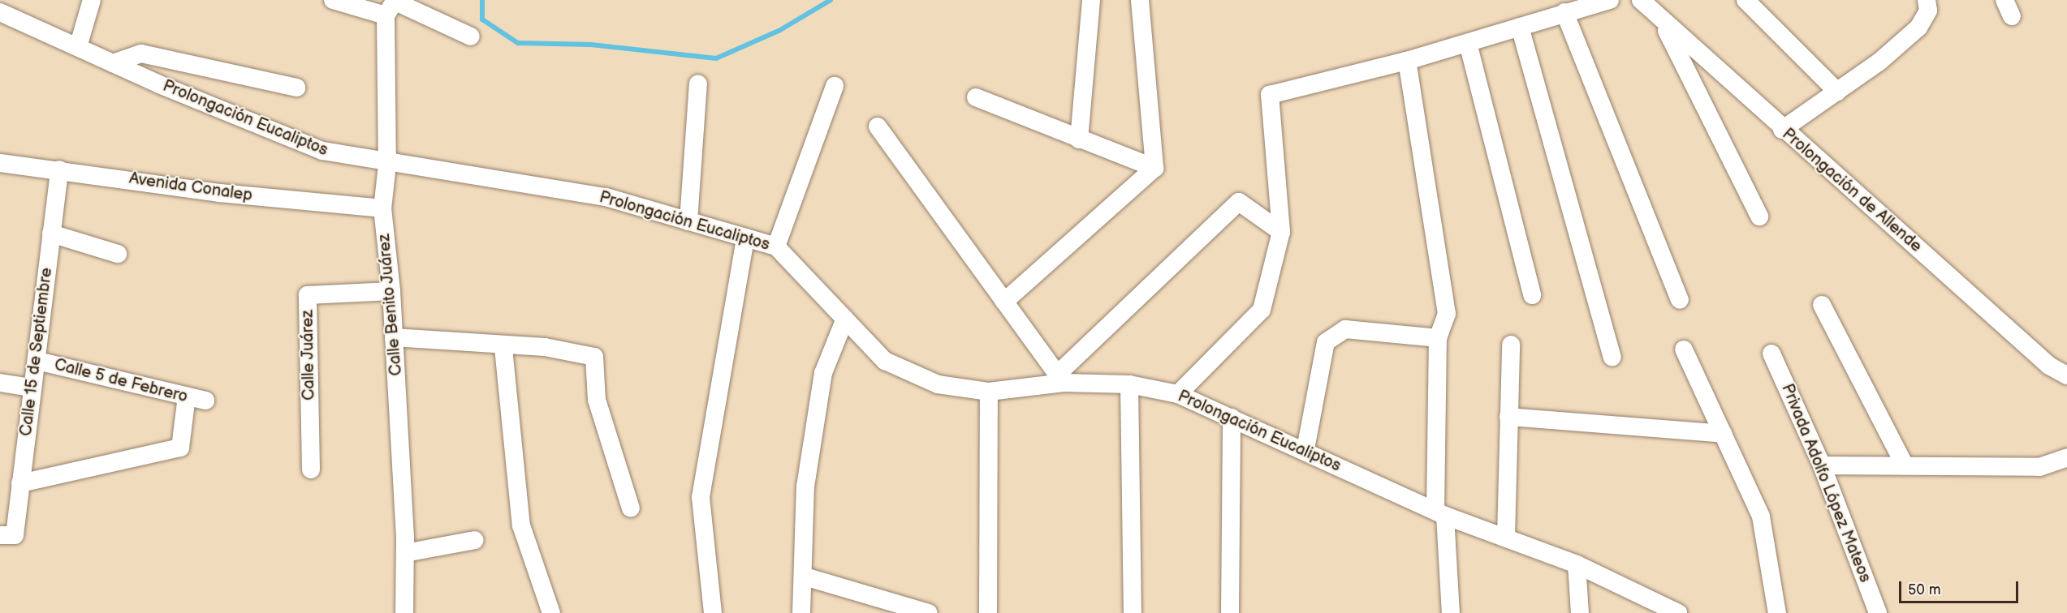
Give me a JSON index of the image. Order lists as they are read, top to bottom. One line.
{"streets":{"street":["Prolongación Eucaliptos","Avenida Conalep","Prolongación de Allende","Calle Benito Juárez","Calle 15 de Septiembre","Calle Juárez","Calle 5 de Febrero","Privada Adolfo López Mateos"]},"crossings":[["Prolongación Eucaliptos","Calle Benito Juárez"],["Avenida Conalep","Calle Benito Juárez"],["Avenida Conalep","Calle 15 de Septiembre"],["Calle Benito Juárez","Calle Juárez"],["Calle 15 de Septiembre","Calle 5 de Febrero"]],"scale_bar":"50 m"}
